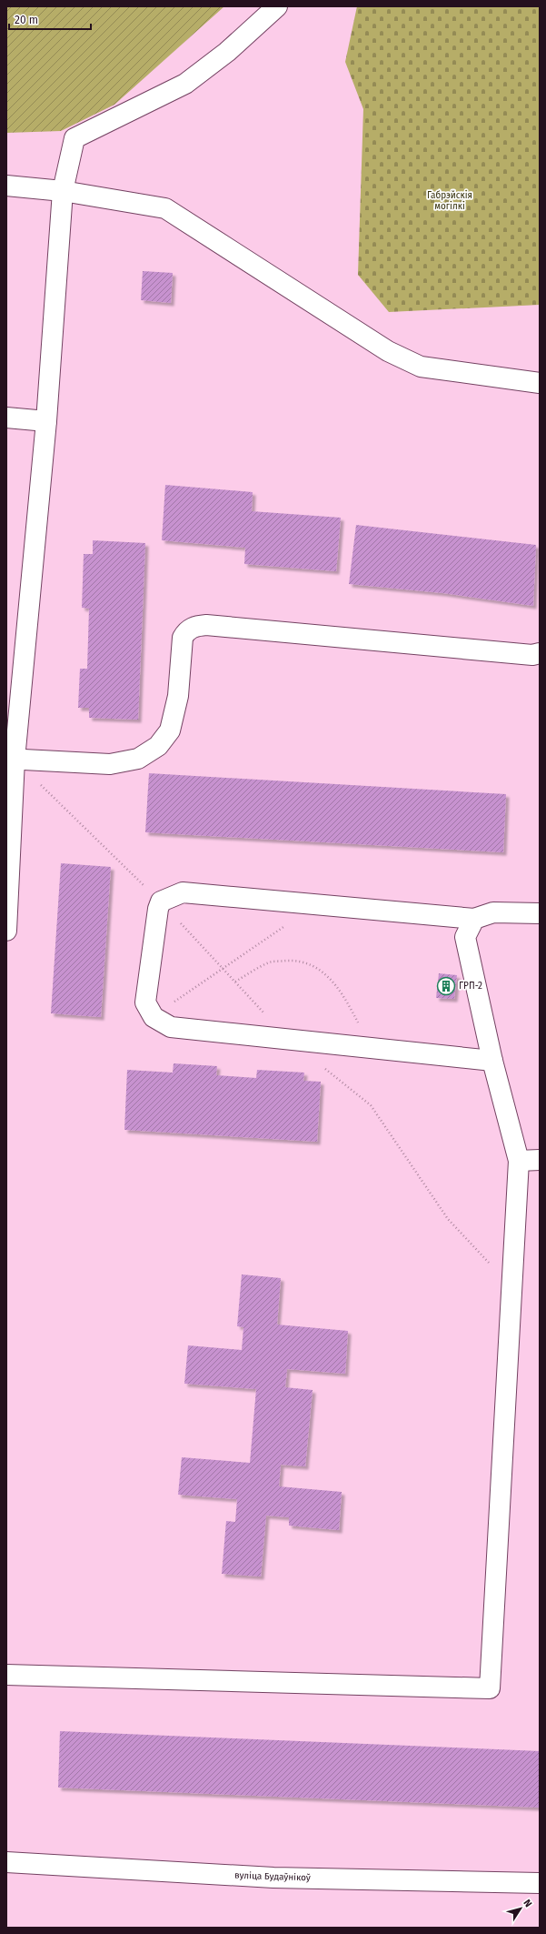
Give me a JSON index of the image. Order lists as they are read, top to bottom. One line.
{"streets":{"street":["вуліца Будаўнікоў"]},"parks":["Габрэйскія могілкі"],"places":{"building":["ГРП-2"]},"scale_bar":"20 m","north":"top right"}
